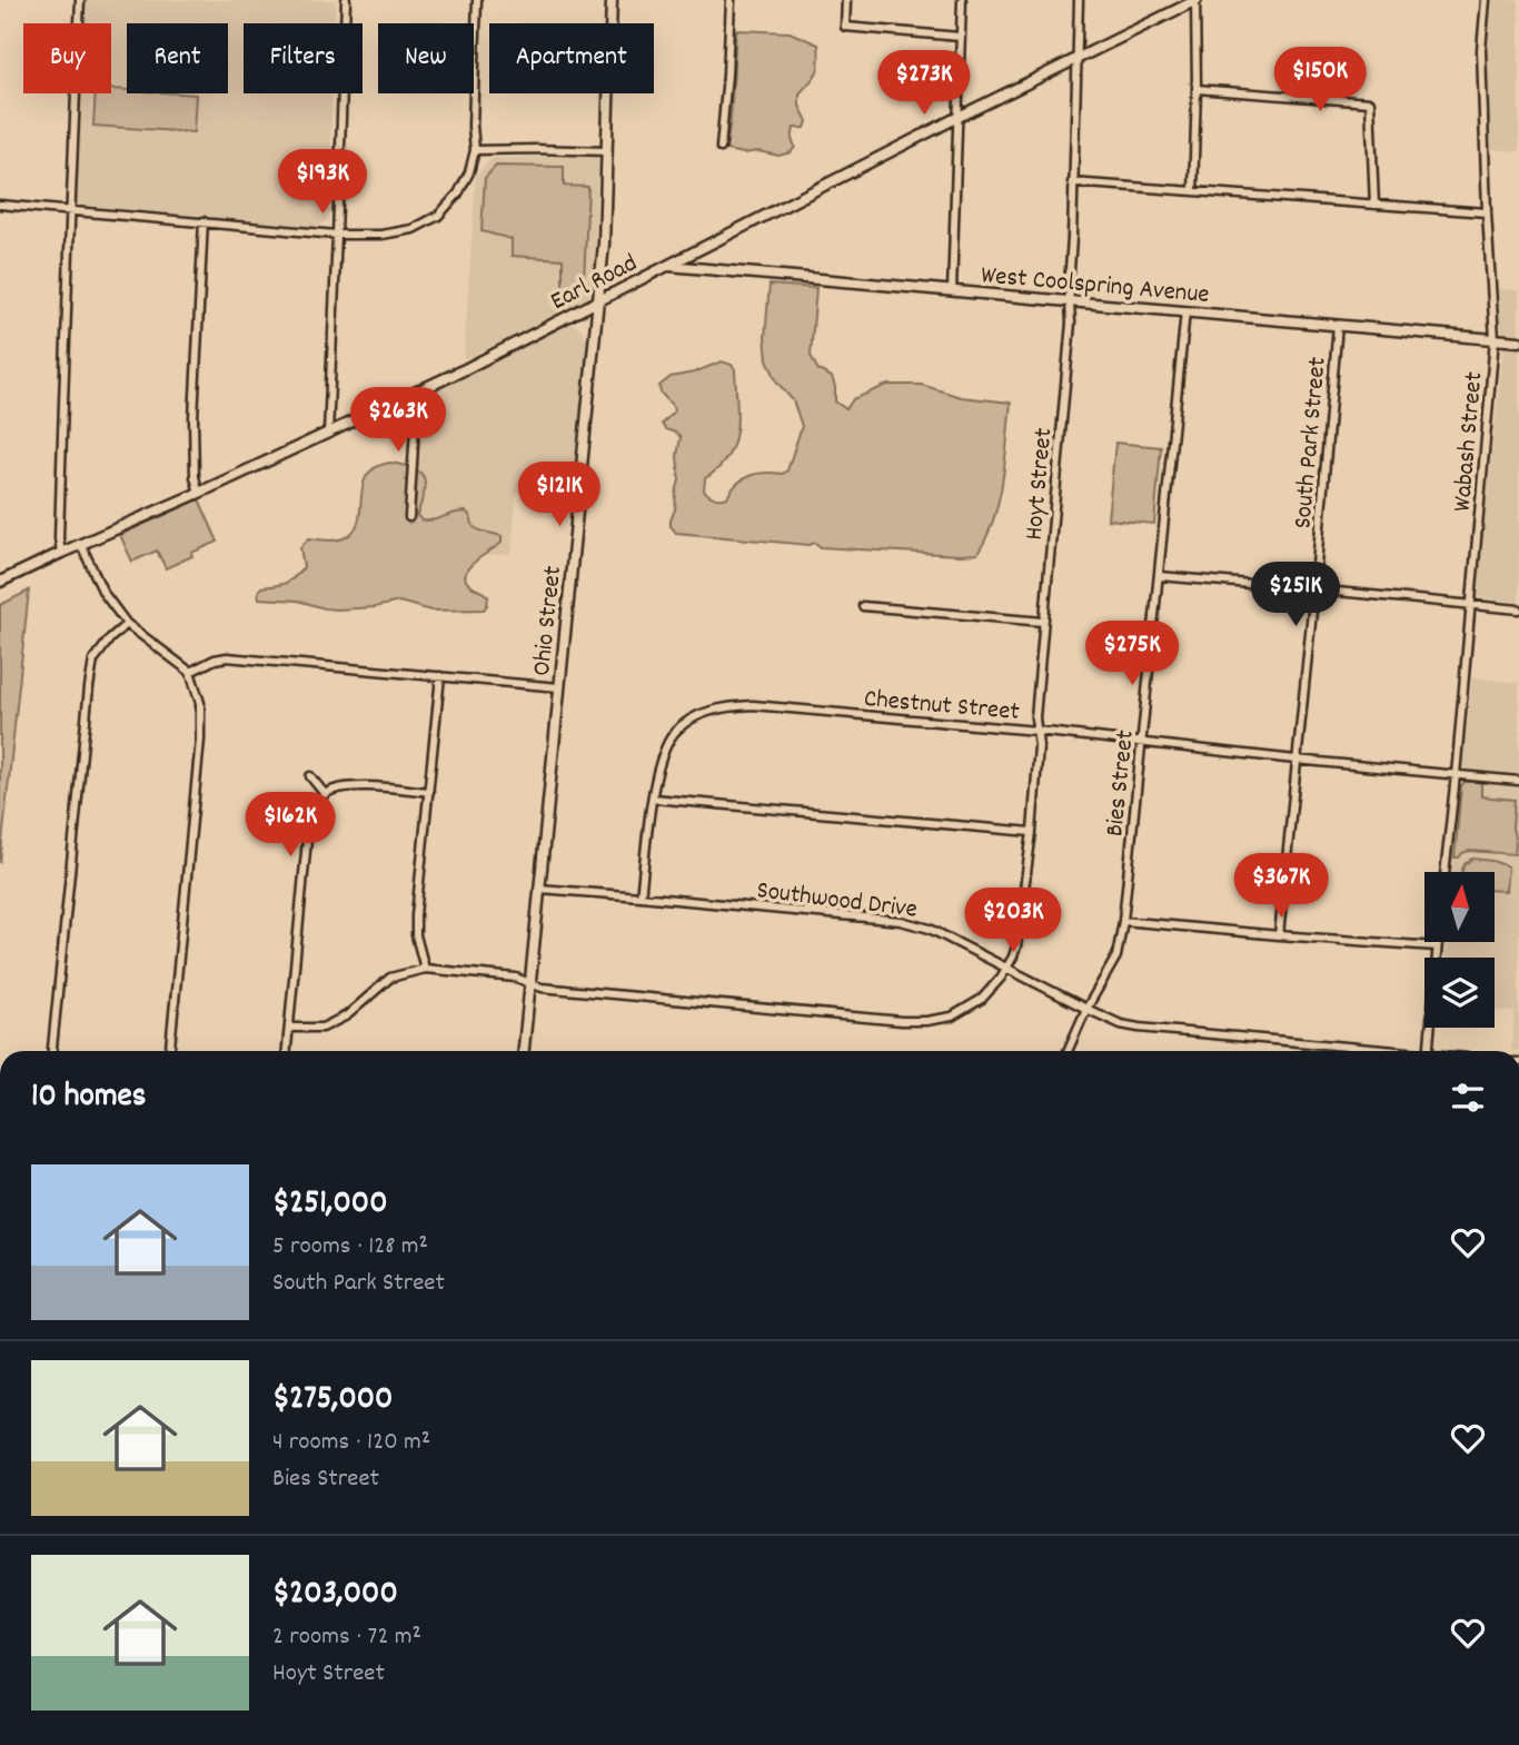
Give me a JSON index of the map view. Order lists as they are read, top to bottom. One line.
{"streets":{"street":["Earl Road","West Coolspring Avenue","Wabash Street","South Park Street","Hoyt Street","Ohio Street","Chestnut Street","Bies Street","Southwood Drive"]},"crossings":[["Earl Road","West Coolspring Avenue"],["Earl Road","Hoyt Street"],["Earl Road","Ohio Street"],["West Coolspring Avenue","Wabash Street"],["West Coolspring Avenue","South Park Street"],["West Coolspring Avenue","Hoyt Street"],["West Coolspring Avenue","Bies Street"],["Wabash Street","Chestnut Street"],["South Park Street","Chestnut Street"],["Hoyt Street","Chestnut Street"],["Hoyt Street","Southwood Drive"],["Ohio Street","Southwood Drive"],["Chestnut Street","Bies Street"],["Chestnut Street","Southwood Drive"],["Bies Street","Southwood Drive"]],"north":"top","page":{"chip":["Buy","Rent","Filters","New","Apartment"],"price":["$150K","$273K","$193K","$263K","$121K","$251K","$275K","$162K","$367K","$203K"],"heading":"10 homes","list":[{"name":"$251,000","note":"5 rooms · 128 m² · South Park Street"},{"name":"$275,000","note":"4 rooms · 120 m² · Bies Street"},{"name":"$203,000","note":"2 rooms · 72 m² · Hoyt Street"}]}}
